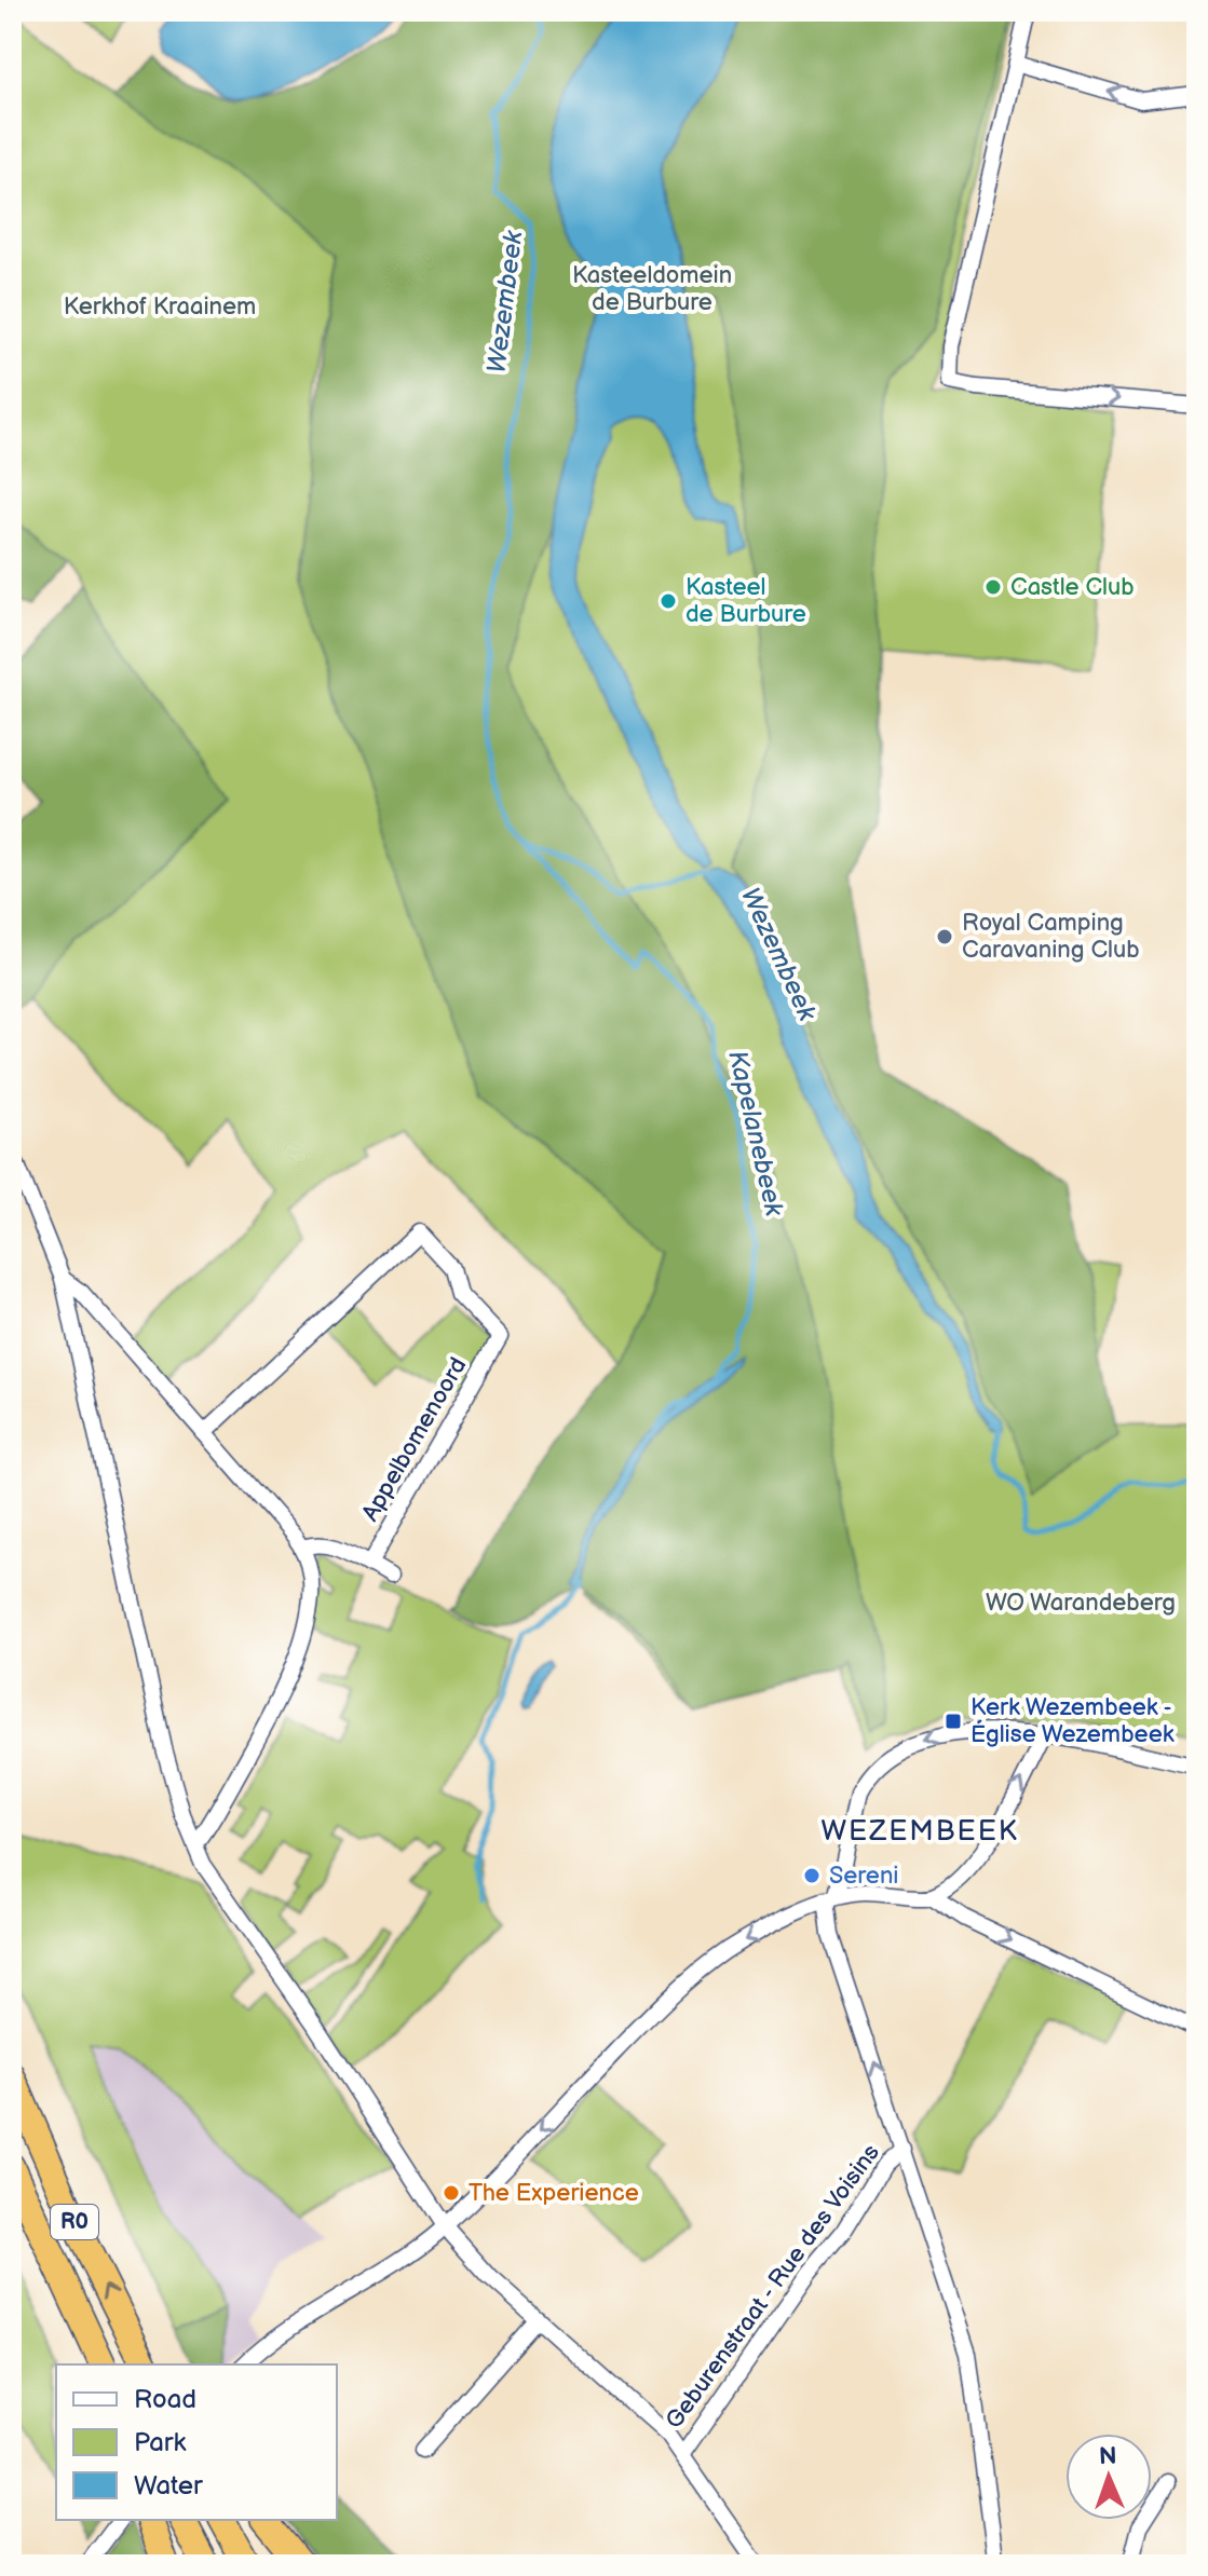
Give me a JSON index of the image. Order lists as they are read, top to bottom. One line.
{"streets":{"highway":["R0"],"street":["Appelbomenoord","Geburenstraat - Rue des Voisins"]},"districts":["WEZEMBEEK"],"water":["Wezembeek","Kapelanebeek"],"parks":["Kasteeldomein de Burbure","Kerkhof Kraainem","WO Warandeberg"],"places":{"other":["Castle Club","Kasteel de Burbure","Royal Camping Caravaning Club","Sereni","The Experience"],"transit":["Kerk Wezembeek - Église Wezembeek"]},"legend":["Road","Park","Water"],"north":"top"}
